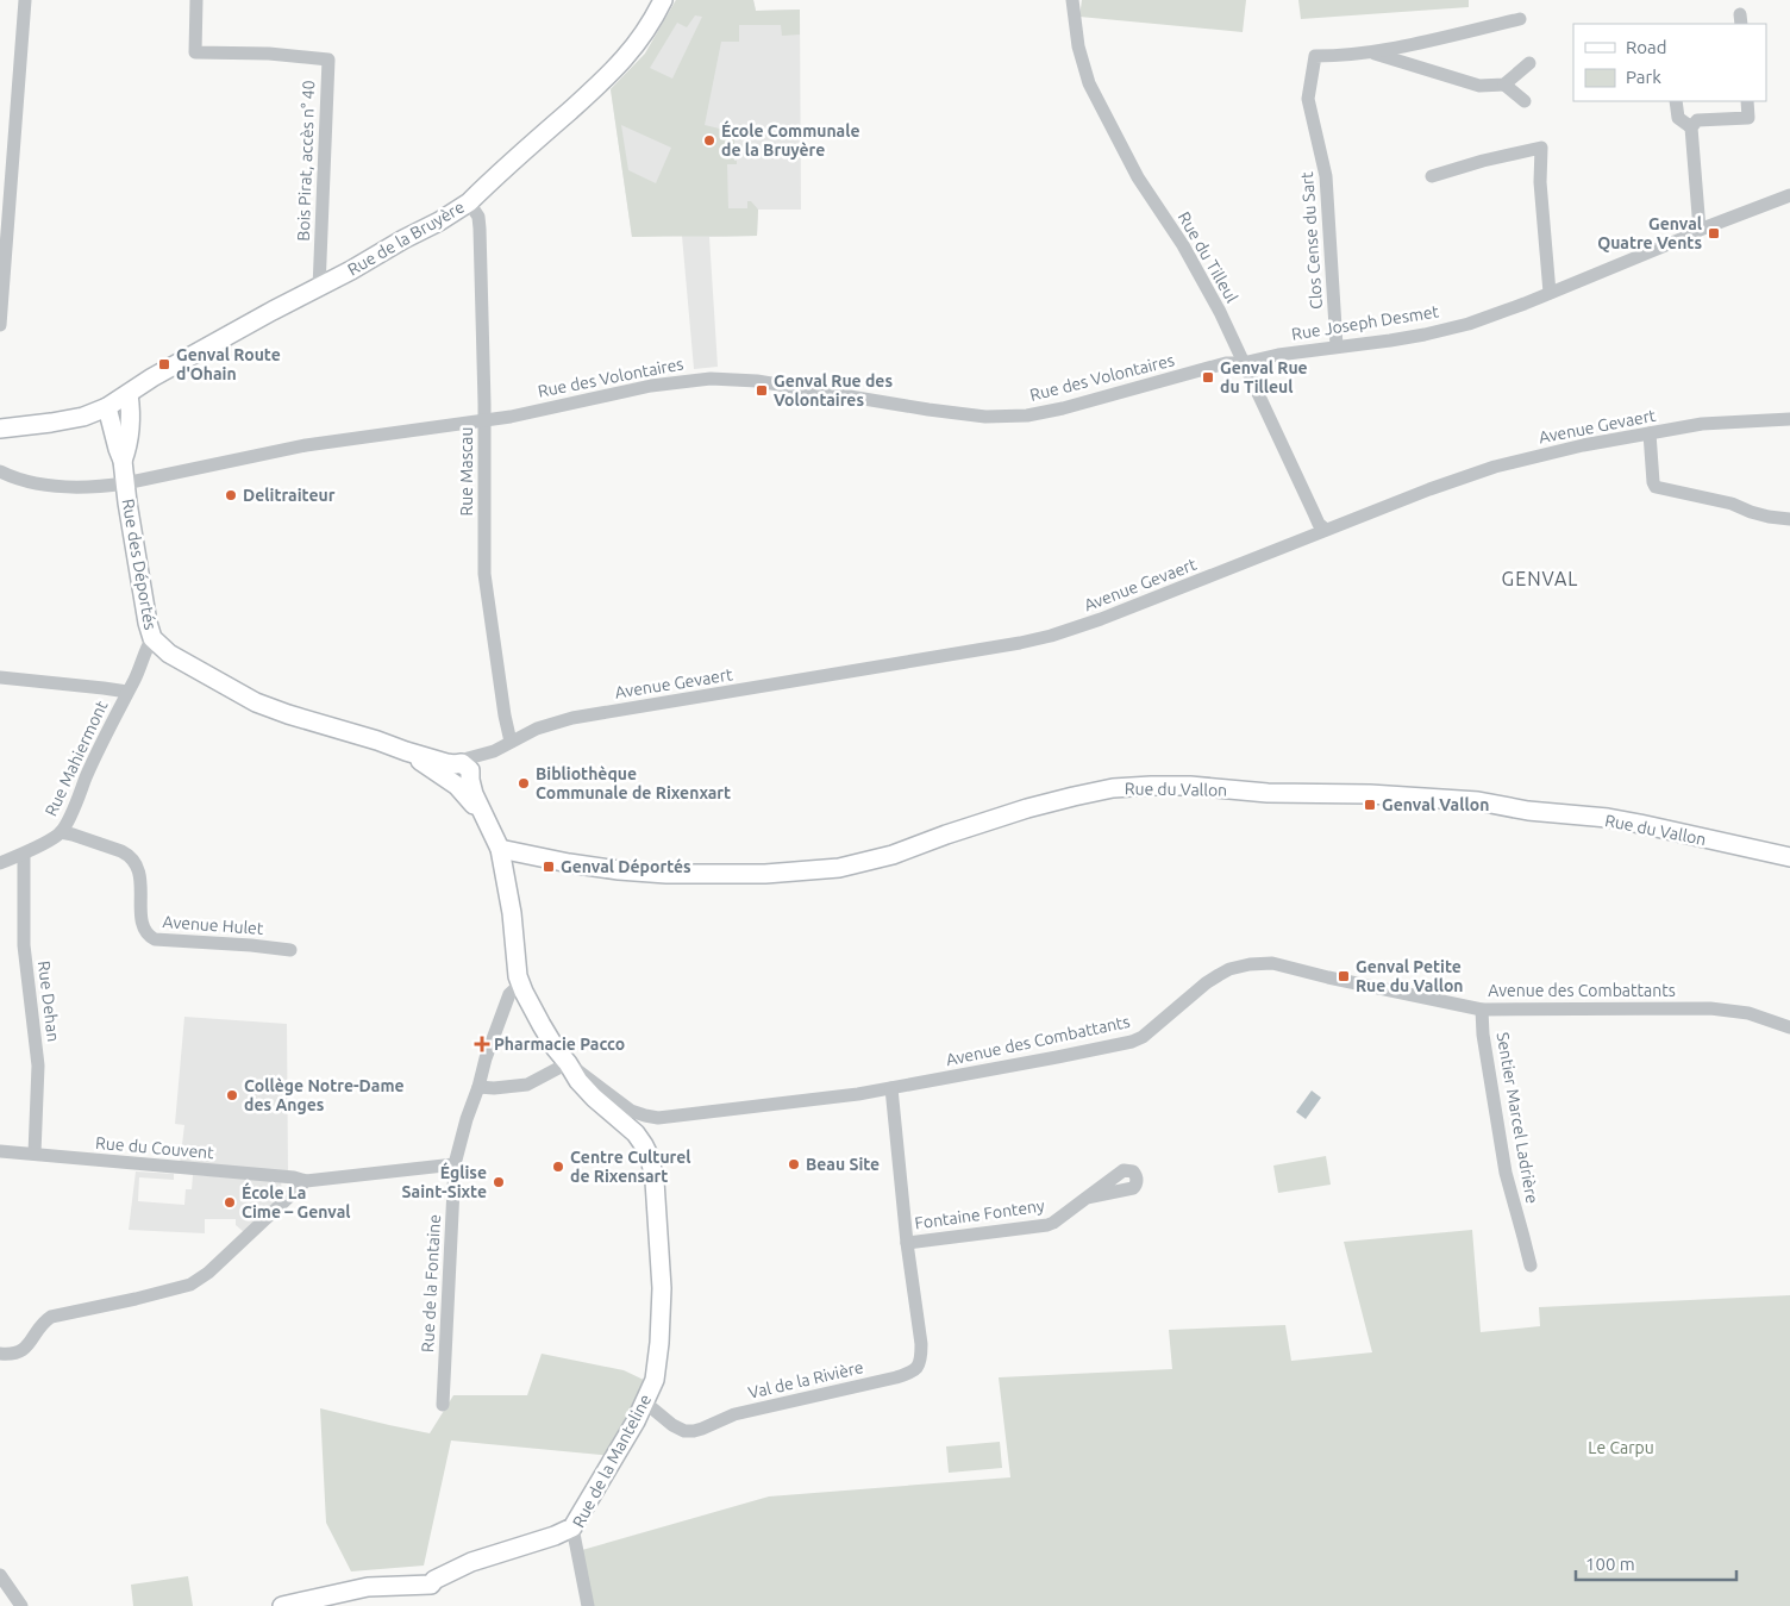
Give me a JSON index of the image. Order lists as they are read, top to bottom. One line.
{"streets":{"street":["Bois Pirat, accès n° 40","Rue de la Bruyère","Clos Cense du Sart","Rue du Tilleul","Rue Joseph Desmet","Rue des Volontaires","Avenue Gevaert","Rue Mascau","Rue des Déportés","Rue Mahiermont","Rue du Vallon","Avenue Hulet","Avenue des Combattants","Rue Dehan","Sentier Marcel Ladrière","Rue du Couvent","Fontaine Fonteny","Rue de la Fontaine","Val de la Rivière","Rue de la Manteline"]},"crossings":[["Bois Pirat, accès n° 40","Rue de la Bruyère"],["Rue de la Bruyère","Rue Mascau"],["Rue de la Bruyère","Rue des Déportés"],["Clos Cense du Sart","Rue Joseph Desmet"],["Rue du Tilleul","Rue Joseph Desmet"],["Rue du Tilleul","Rue des Volontaires"],["Rue du Tilleul","Avenue Gevaert"],["Rue Joseph Desmet","Rue des Volontaires"],["Rue des Volontaires","Rue Mascau"],["Rue des Volontaires","Rue des Déportés"],["Avenue Gevaert","Rue Mascau"],["Avenue Gevaert","Rue des Déportés"],["Avenue Gevaert","Rue de la Manteline"],["Rue des Déportés","Rue Mahiermont"],["Rue des Déportés","Rue de la Manteline"],["Rue Mahiermont","Avenue Hulet"],["Rue Mahiermont","Rue Dehan"],["Rue du Vallon","Rue de la Manteline"],["Avenue des Combattants","Sentier Marcel Ladrière"],["Avenue des Combattants","Val de la Rivière"],["Avenue des Combattants","Rue de la Manteline"],["Rue Dehan","Rue du Couvent"],["Rue du Couvent","Rue de la Fontaine"],["Fontaine Fonteny","Val de la Rivière"],["Rue de la Fontaine","Rue de la Manteline"],["Val de la Rivière","Rue de la Manteline"]],"districts":["GENVAL"],"parks":["Le Carpu"],"places":{"other":["École Communale de la Bruyère","Delitraiteur","Bibliothèque Communale de Rixenxart","Collège Notre-Dame des Anges","Beau Site","Centre Culturel de Rixensart","Église Saint-Sixte","École La Cime – Genval"],"transit":["Genval Quatre Vents","Genval Route d'Ohain","Genval Rue du Tilleul","Genval Rue des Volontaires","Genval Vallon","Genval Déportés","Genval Petite Rue du Vallon"],"health":["Pharmacie Pacco"]},"legend":["Road","Park"],"scale_bar":"100 m"}
